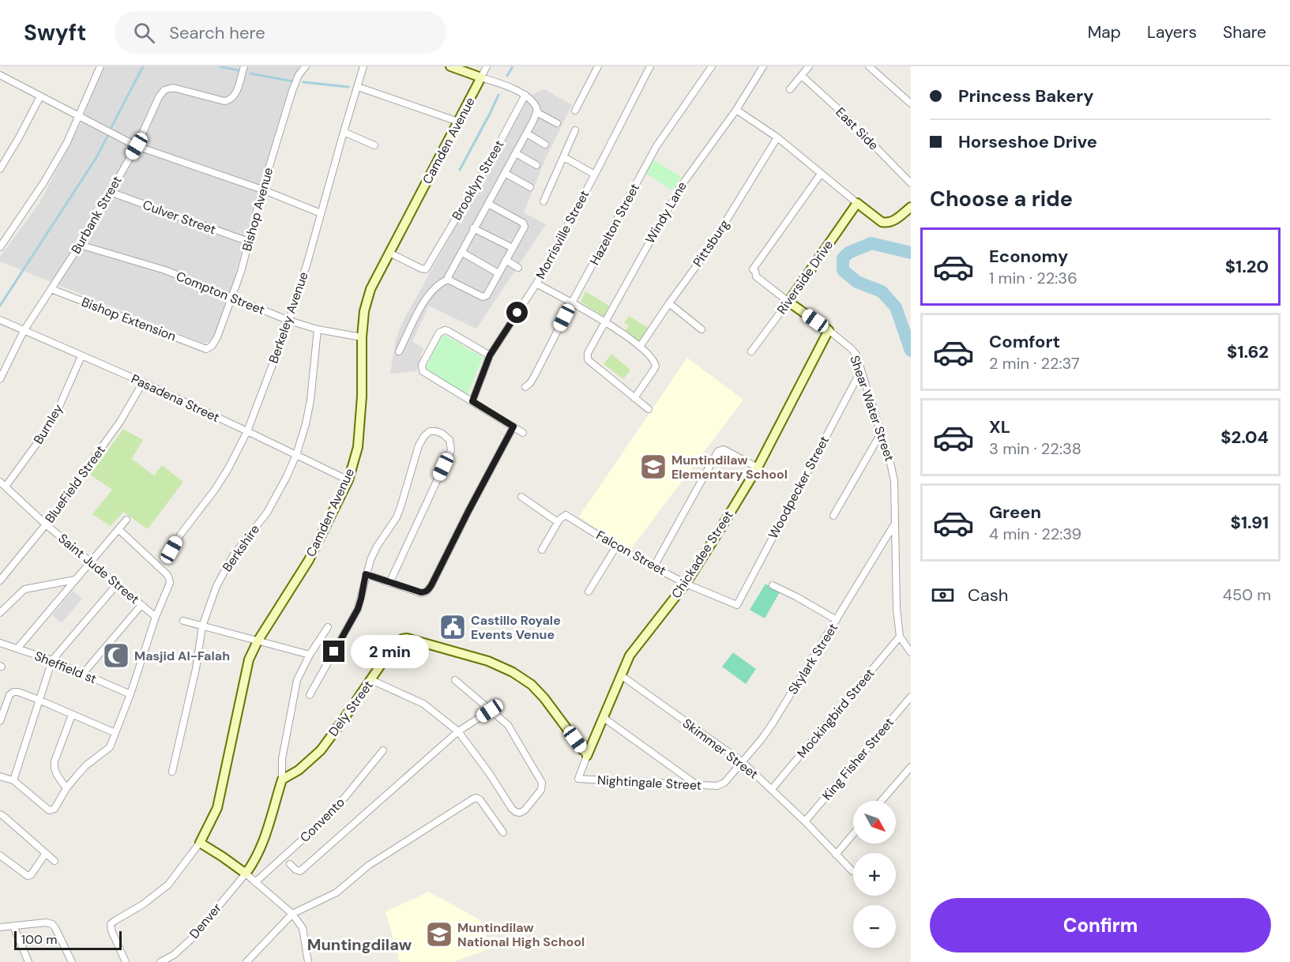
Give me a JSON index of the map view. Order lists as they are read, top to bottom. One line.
{"streets":{"street":["East Side","Camden Avenue","Brooklyn Street","Bishop Avenue","Windy Lane","Burbank Street","Culver Street","Hazelton Street","Morrisville Street","Pittsburg","Riverside Drive","Compton Street","Berkeley Avenue","Bishop Extension","Pasadena Street","Shear Water Street","Burnley","BlueField Street","Woodpecker Street","Berkshire","Falcon Street","Chickadee Street","Saint Jude Street","Skylark Street","Sheffield st","Dely Street","Mockingbird Street","Skimmer Street","King Fisher Street","Nightingale Street","Convento","Denver"]},"crossings":[["Camden Avenue","Brooklyn Street"],["Camden Avenue","Compton Street"],["Camden Avenue","Pasadena Street"],["Bishop Avenue","Culver Street"],["Bishop Avenue","Compton Street"],["Bishop Avenue","Bishop Extension"],["Burbank Street","Culver Street"],["Burbank Street","Compton Street"],["Burbank Street","Bishop Extension"],["Burbank Street","Pasadena Street"],["Riverside Drive","Shear Water Street"],["Compton Street","Berkeley Avenue"],["Compton Street","Berkshire"],["Berkeley Avenue","Pasadena Street"],["Pasadena Street","Burnley"],["Pasadena Street","BlueField Street"],["Pasadena Street","Berkshire"],["Shear Water Street","Woodpecker Street"],["Shear Water Street","Chickadee Street"],["Shear Water Street","Skylark Street"],["Shear Water Street","Mockingbird Street"],["Burnley","Saint Jude Street"],["BlueField Street","Saint Jude Street"],["Woodpecker Street","Falcon Street"],["Falcon Street","Chickadee Street"],["Chickadee Street","Dely Street"],["Chickadee Street","Skimmer Street"],["Chickadee Street","Nightingale Street"],["Skylark Street","Skimmer Street"],["Skylark Street","Nightingale Street"],["Mockingbird Street","Skimmer Street"],["Skimmer Street","King Fisher Street"]],"districts":["Muntingdilaw"],"places":{"school or university":["Muntindilaw Elementary School","Muntindilaw National High School"],"public building":["Castillo Royale Events Venue"],"mosque":["Masjid Al-Falah"]},"scale_bar":"100 m","north":"bottom right","page":{"header":"Swyft","search":"Search here","nav":["Map","Layers","Share"],"banner":["Princess Bakery","Horseshoe Drive"],"heading":"Choose a ride","list":[{"name":"Economy","note":"1 min · 22:36","value":"$1.20"},{"name":"Comfort","note":"2 min · 22:37","value":"$1.62"},{"name":"XL","note":"3 min · 22:38","value":"$2.04"},{"name":"Green","note":"4 min · 22:39","value":"$1.91"}],"pay":["Cash","450 m"],"bubble":"2 min","map_buttons":["+","−"],"buttons":"Confirm","scale":"100 m"}}
